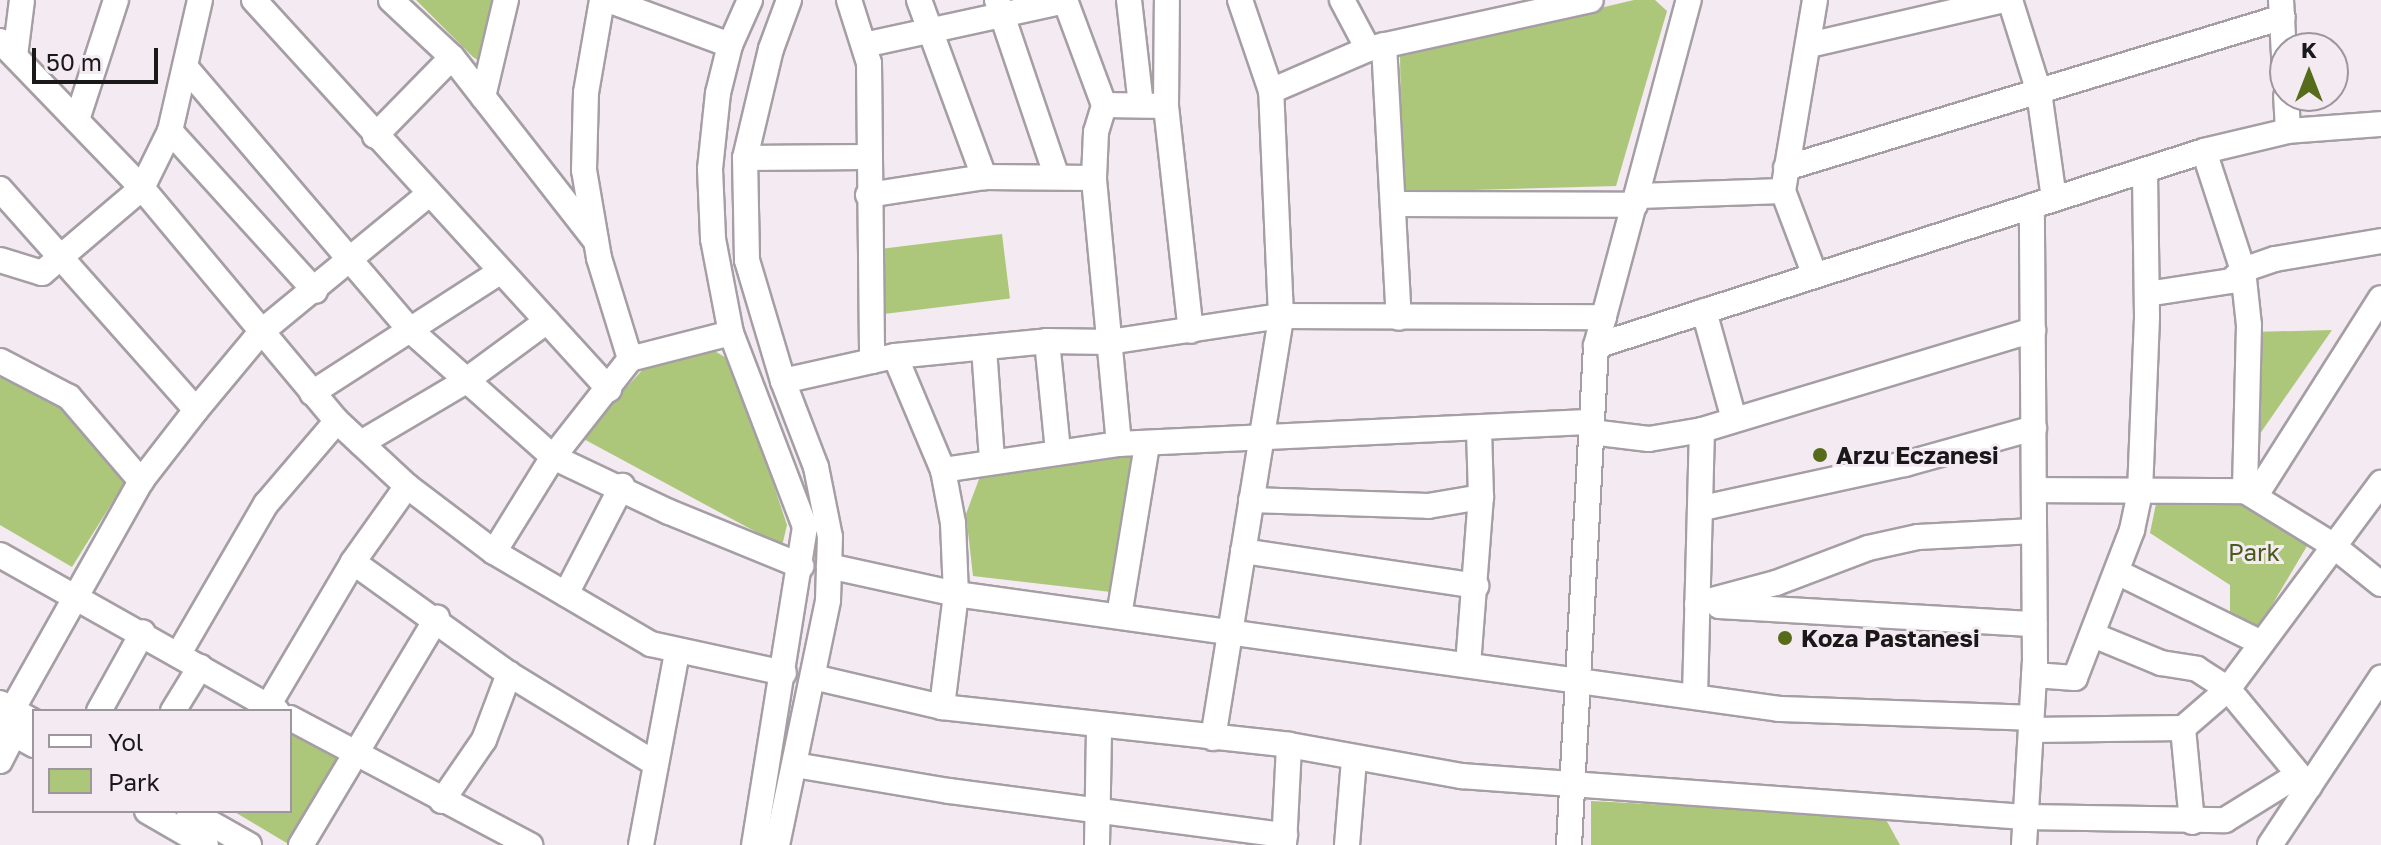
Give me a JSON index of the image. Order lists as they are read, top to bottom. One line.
{"parks":["Park"],"places":["Arzu Eczanesi","Koza Pastanesi"],"legend":["Yol","Park"],"scale_bar":"50 m","north":"top"}
